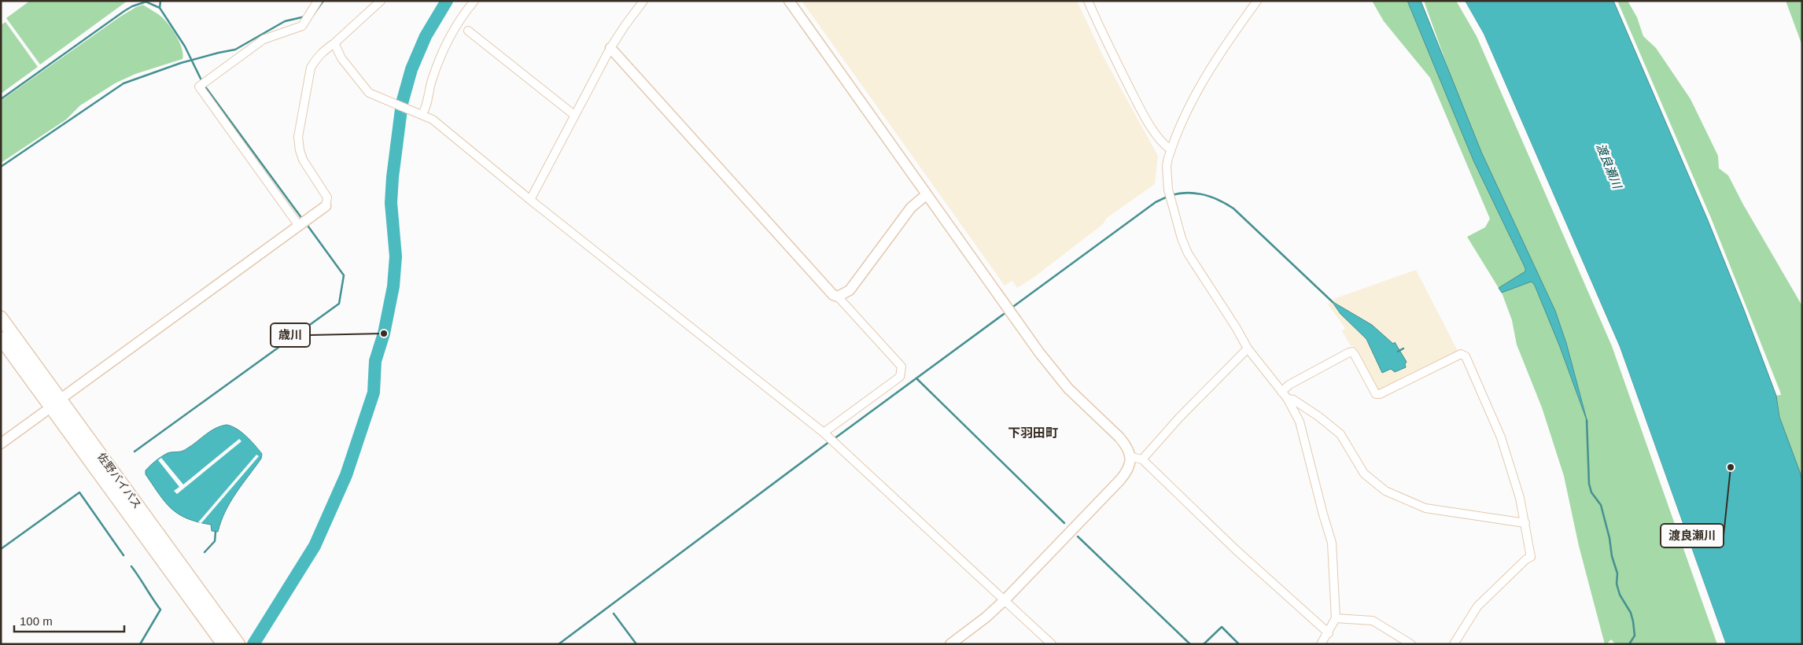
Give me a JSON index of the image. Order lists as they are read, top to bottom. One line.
{"streets":{"highway":["佐野バイパス"]},"districts":["下羽田町"],"water":["渡良瀬川"],"places":["歳川","渡良瀬川"],"scale_bar":"100 m"}
